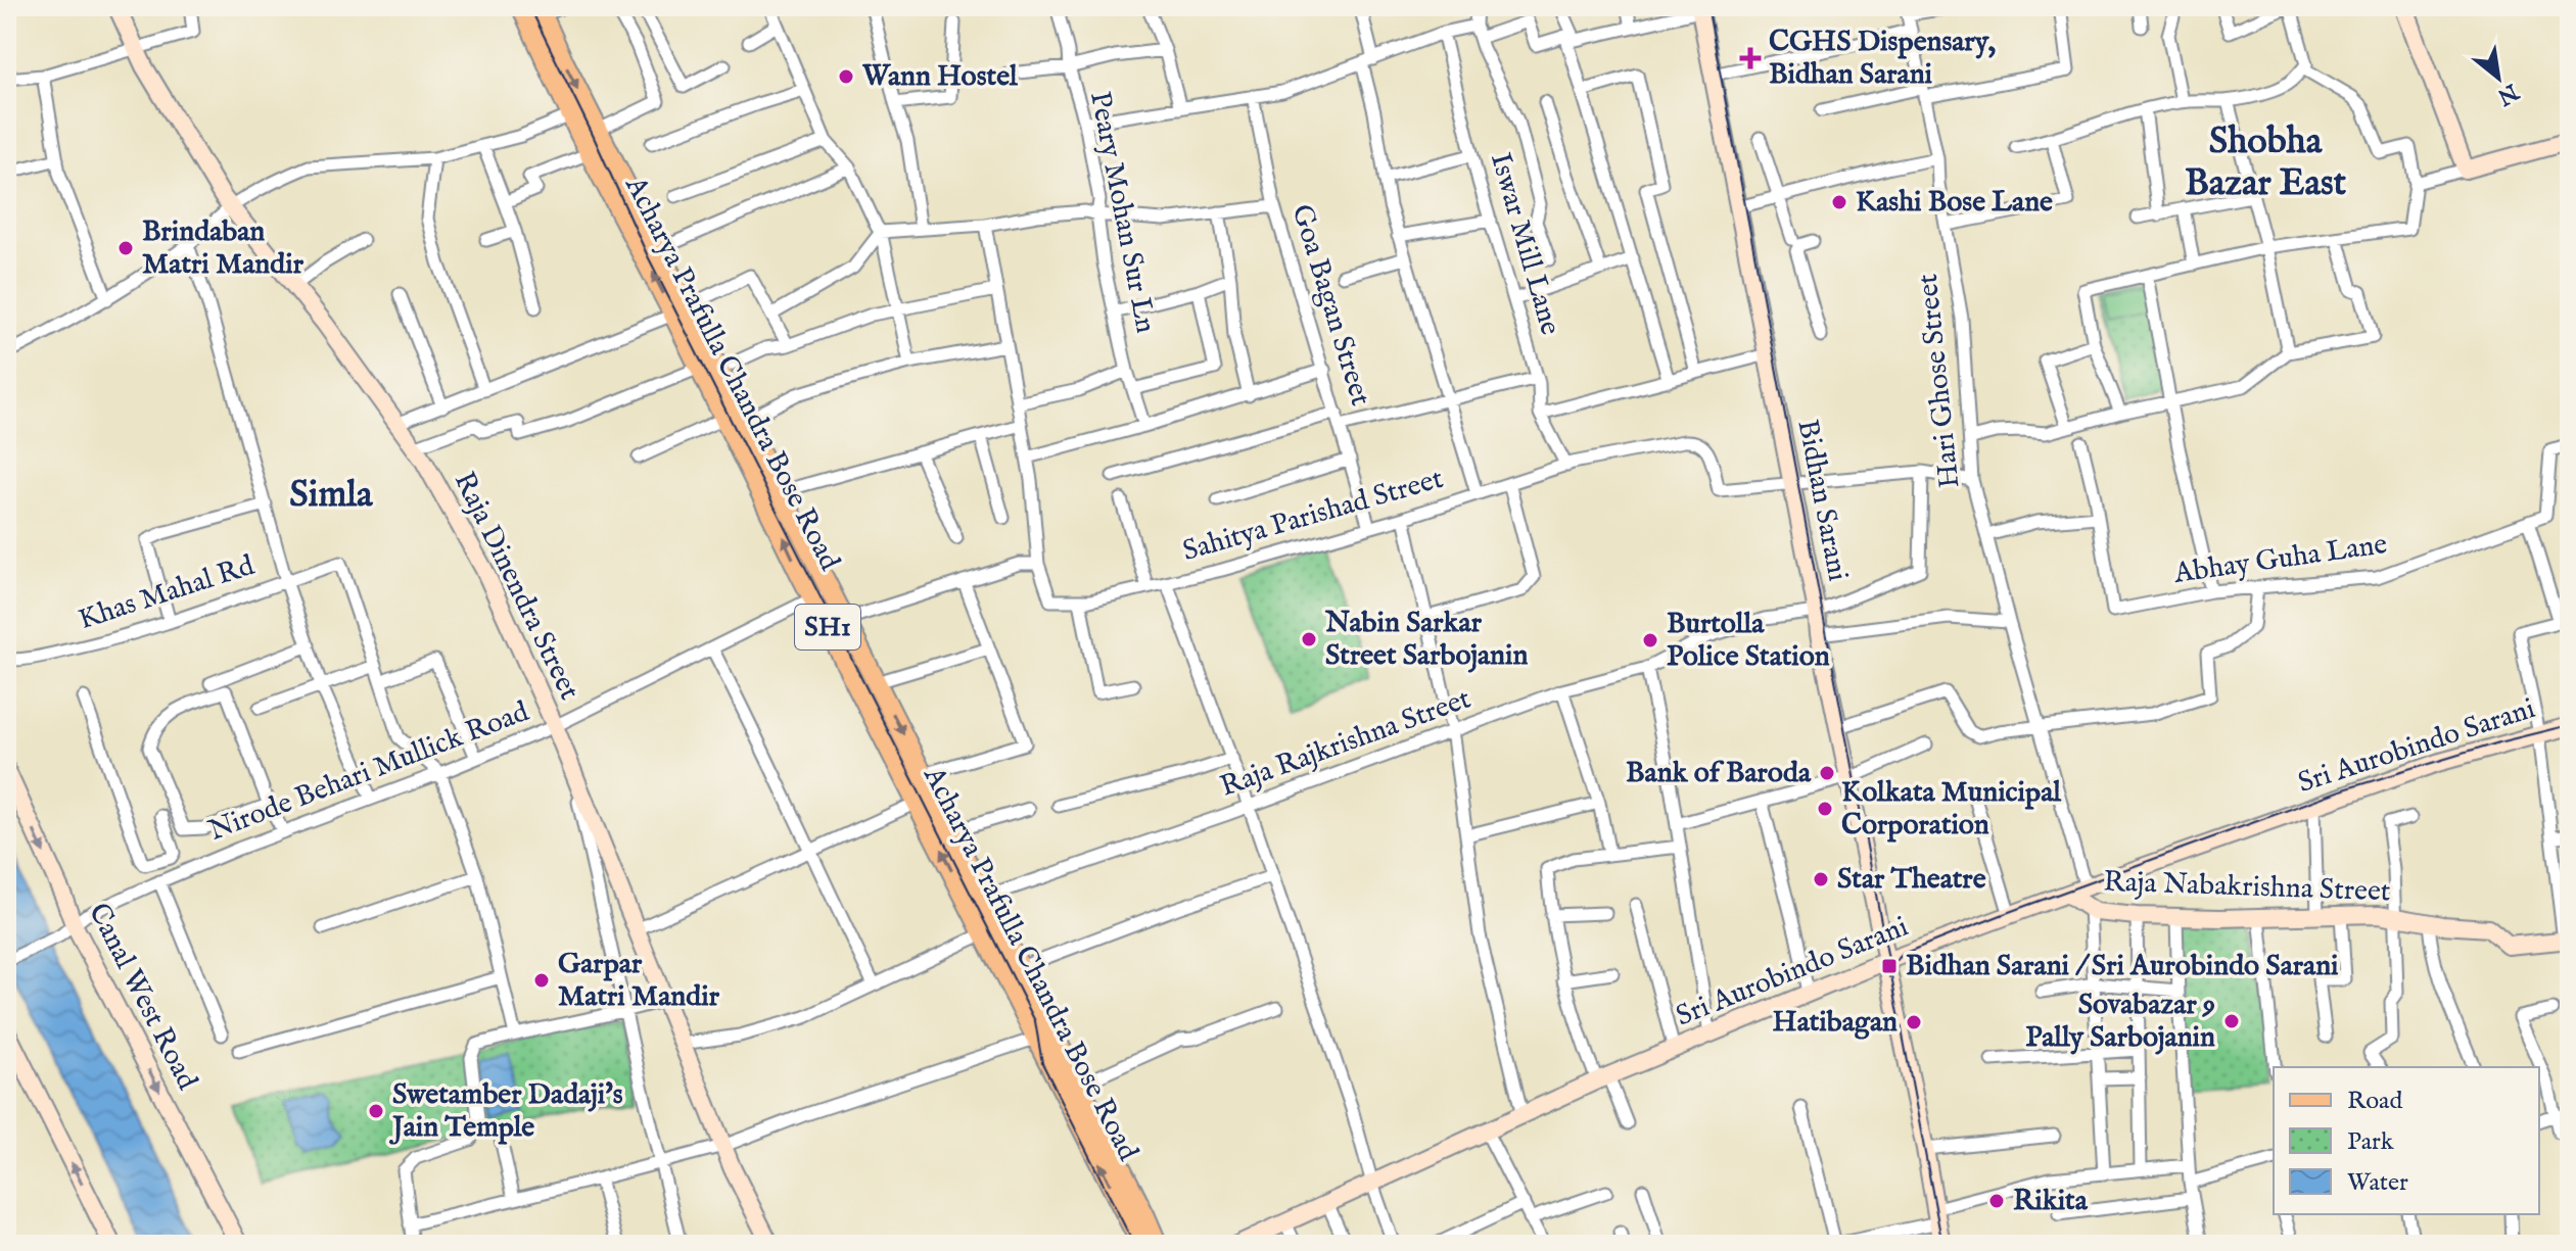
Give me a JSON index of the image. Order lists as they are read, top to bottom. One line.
{"streets":{"main road":["Acharya Prafulla Chandra Bose Road","Bidhan Sarani","Raja Dinendra Street","SH1","Sri Aurobindo Sarani","Raja Nabakrishna Street","Canal West Road"],"street":["Peary Mohan Sur Ln","Iswar Mill Lane","Goa Bagan Street","Hari Ghose Street","Sahitya Parishad Street","Abhay Guha Lane","Khas Mahal Rd","Raja Rajkrishna Street","Nirode Behari Mullick Road"]},"crossings":[["Iswar Mill Lane","Sahitya Parishad Street"],["Goa Bagan Street","Sahitya Parishad Street"],["Acharya Prafulla Chandra Bose Road","Raja Rajkrishna Street"],["Acharya Prafulla Chandra Bose Road","Nirode Behari Mullick Road"],["Hari Ghose Street","Sri Aurobindo Sarani"],["Bidhan Sarani","Sahitya Parishad Street"],["Bidhan Sarani","Raja Rajkrishna Street"],["Bidhan Sarani","Sri Aurobindo Sarani"],["Raja Dinendra Street","Nirode Behari Mullick Road"],["Sri Aurobindo Sarani","Raja Nabakrishna Street"],["Nirode Behari Mullick Road","Canal West Road"]],"districts":["Shobha Bazar East","Simla"],"places":{"health":["CGHS Dispensary, Bidhan Sarani"],"other":["Wann Hostel","Kashi Bose Lane","Brindaban Matri Mandir","Nabin Sarkar Street Sarbojanin","Burtolla Police Station","Bank of Baroda","Kolkata Municipal Corporation","Star Theatre","Garpar Matri Mandir","Sovabazar 9 Pally Sarbojanin","Hatibagan","Swetamber Dadaji's Jain Temple","Rikita"],"transit":["Bidhan Sarani / Sri Aurobindo Sarani"]},"legend":["Road","Park","Water"],"north":"bottom right"}
